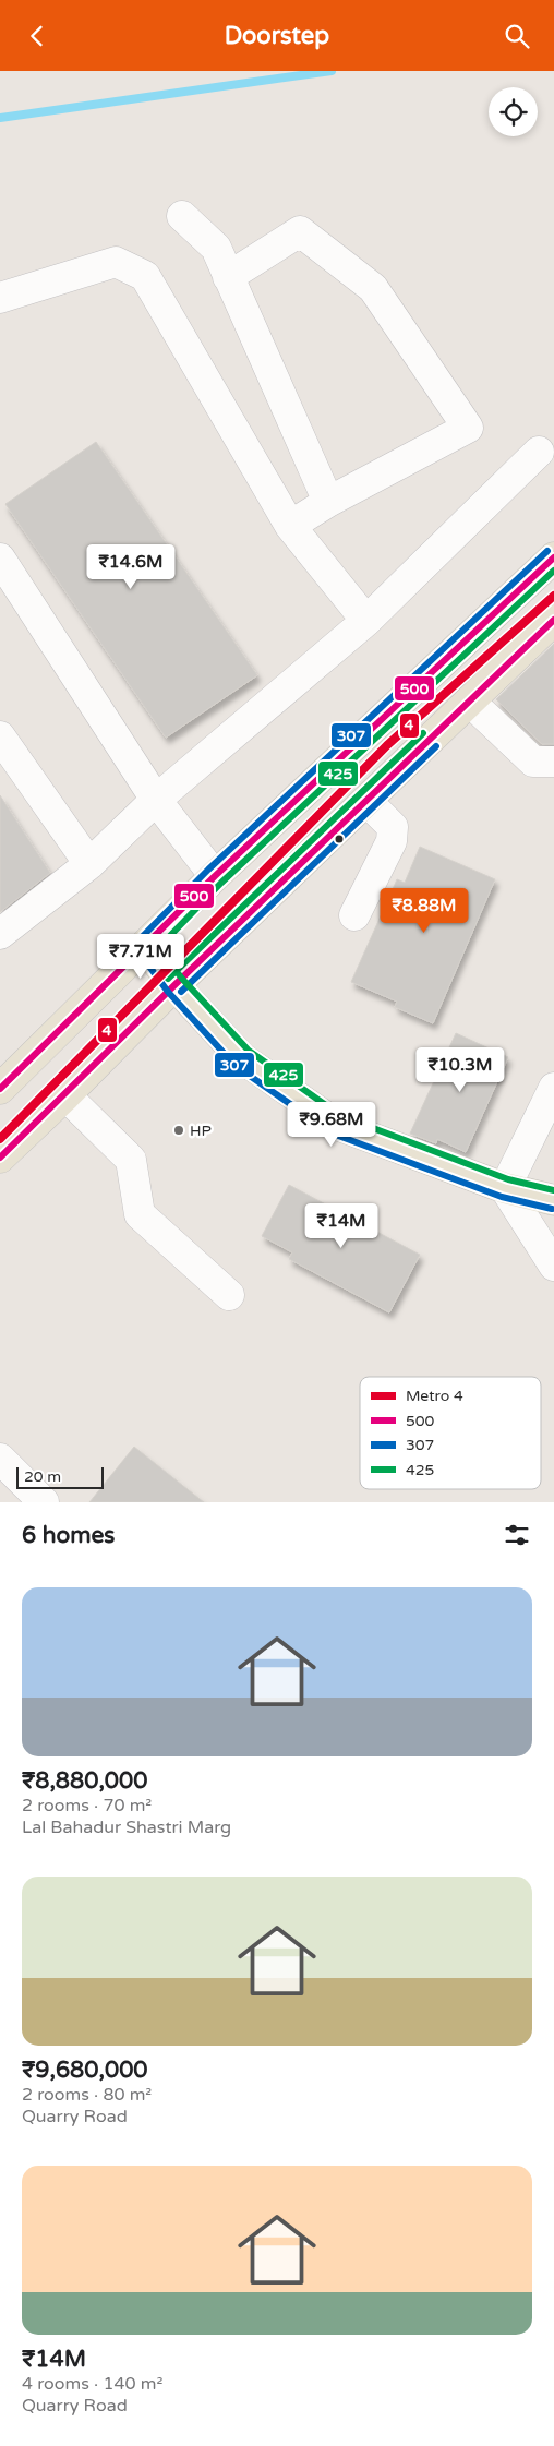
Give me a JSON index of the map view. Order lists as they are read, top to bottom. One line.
{"places":["HP"],"lines":["transit line 307","transit line 500","transit line 425","metro line 4"],"legend":["Metro 4","500","307","425"],"scale_bar":"20 m","page":{"header":"Doorstep","price":["₹14.6M","₹8.88M","₹7.71M","₹10.3M","₹9.68M","₹14M"],"scale":"20 m","heading":"6 homes","list":[{"name":"₹8,880,000","note":"2 rooms · 70 m² · Lal Bahadur Shastri Marg"},{"name":"₹9,680,000","note":"2 rooms · 80 m² · Quarry Road"},{"name":"₹14M","note":"4 rooms · 140 m² · Quarry Road"}]}}
